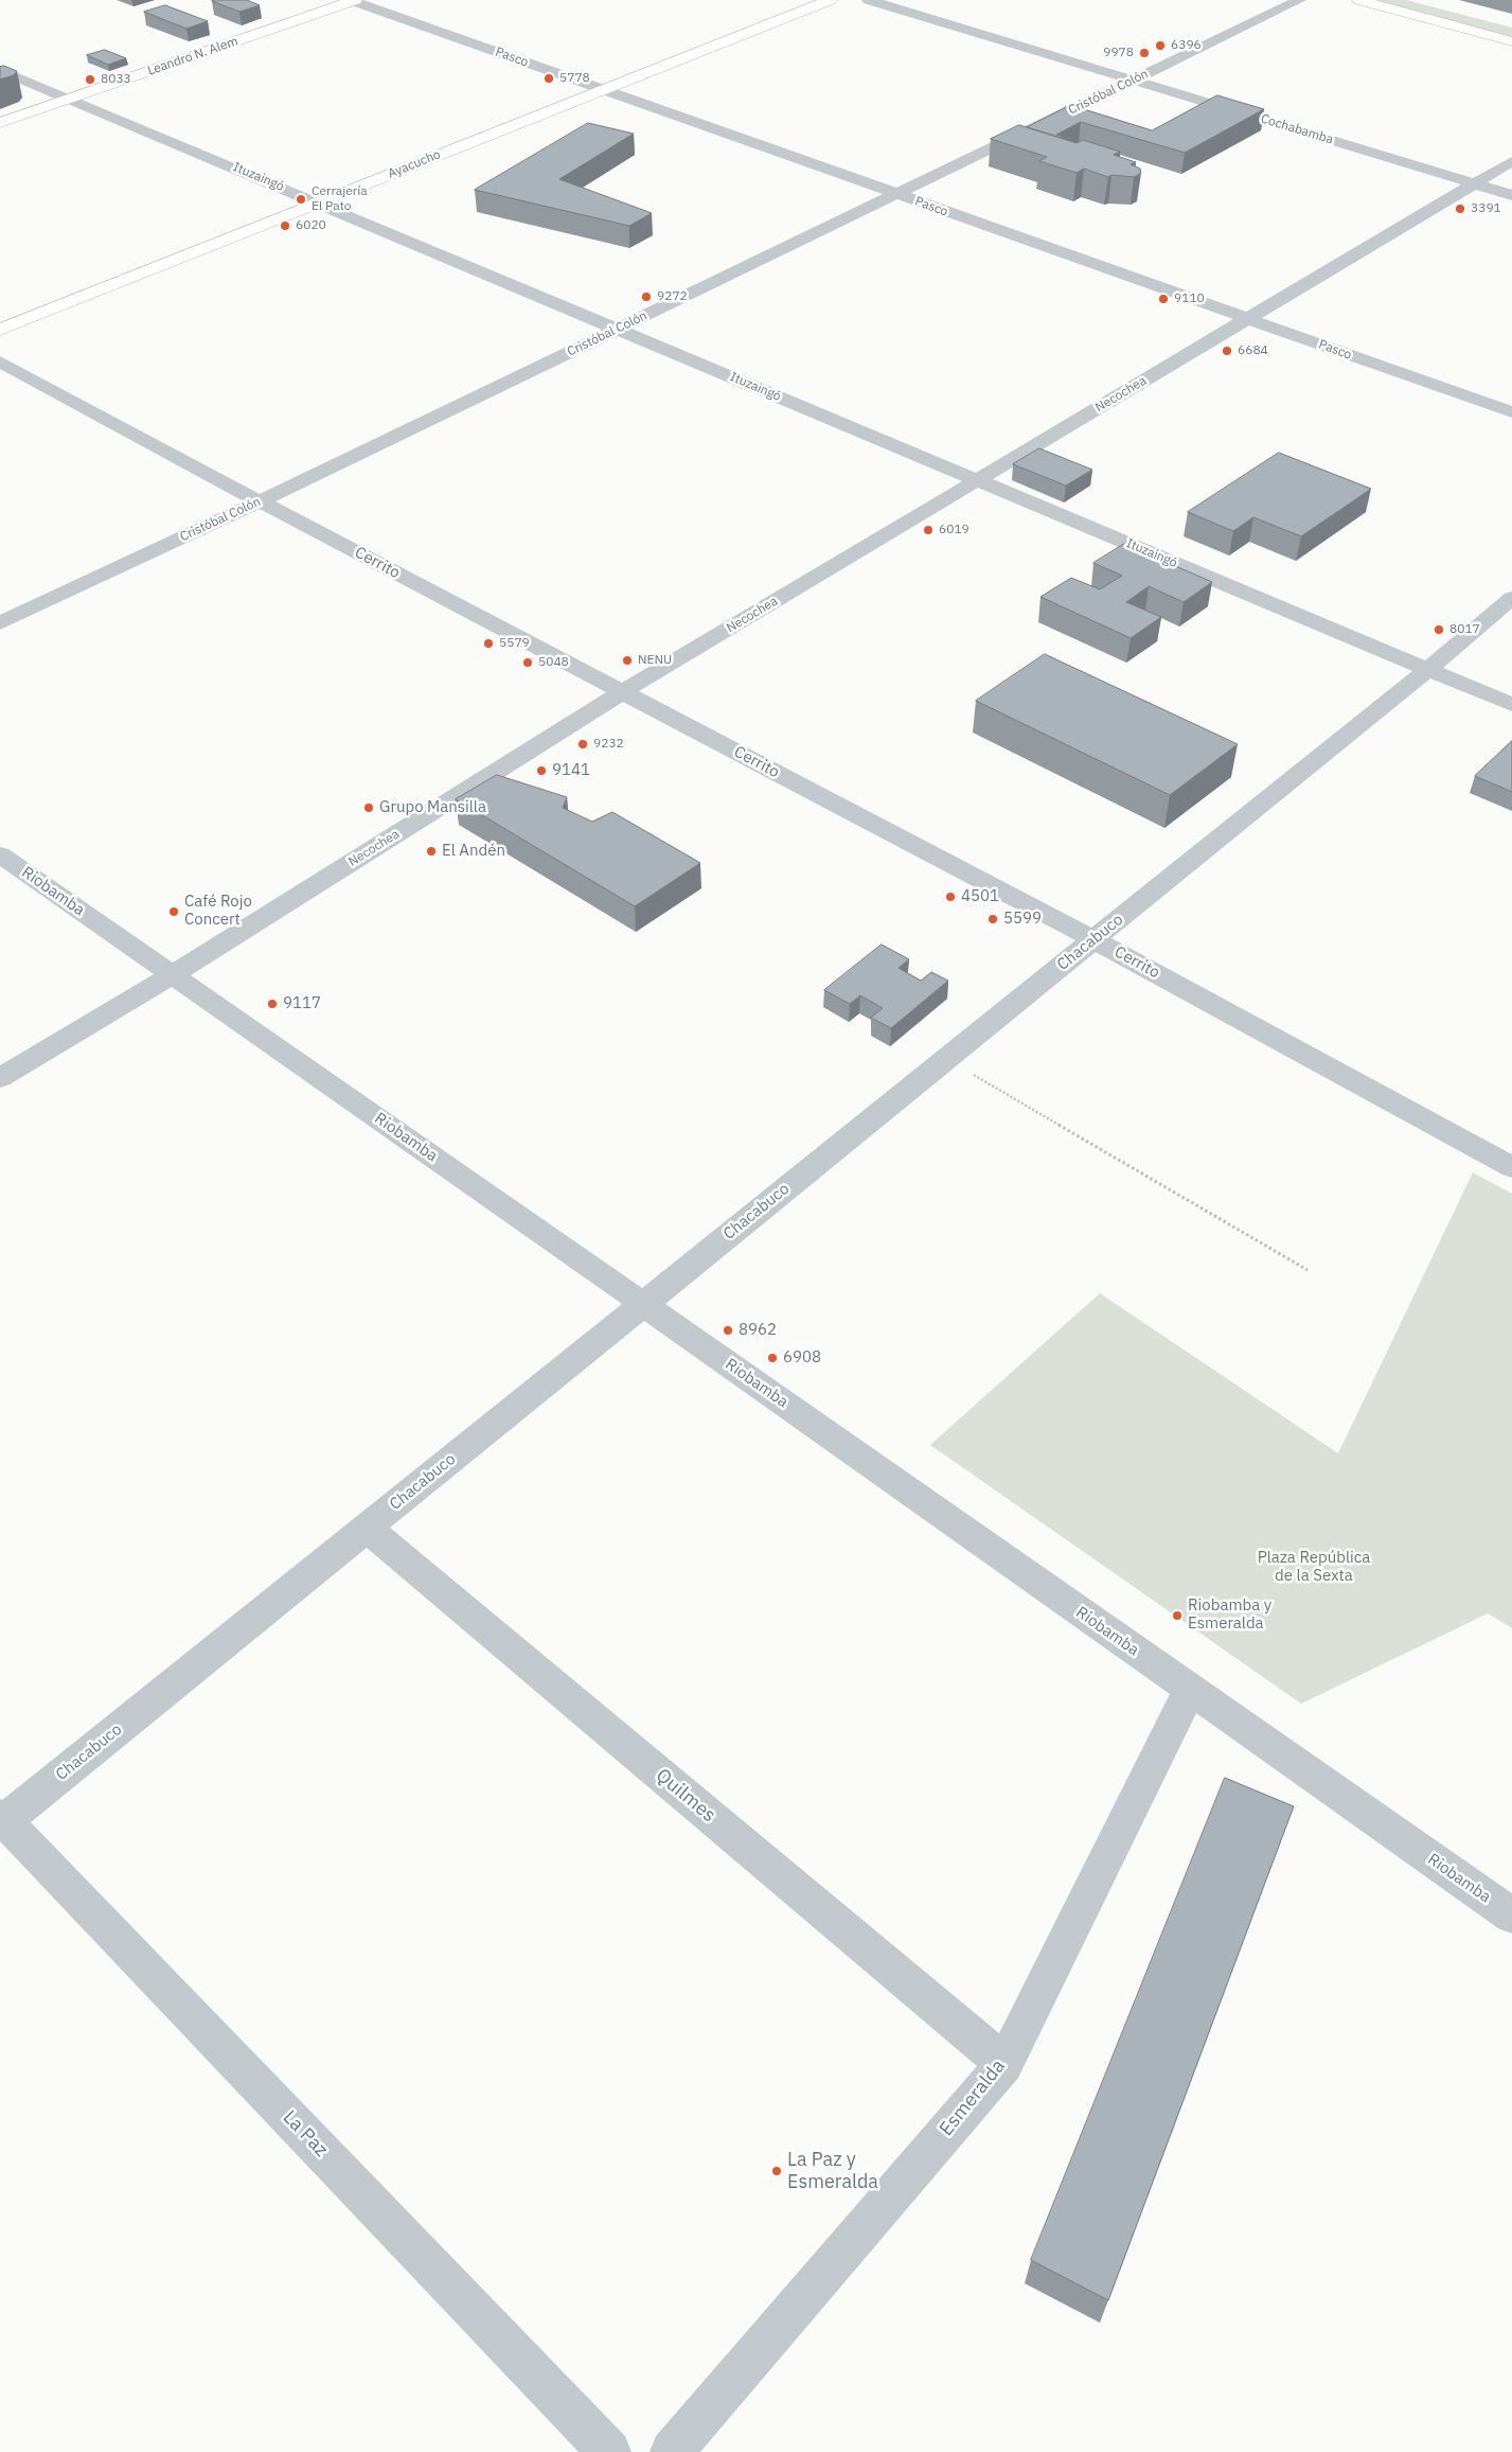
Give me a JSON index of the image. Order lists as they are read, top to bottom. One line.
{"streets":{"main road":["Leandro N. Alem","Ayacucho"],"street":["Pasco","Cristóbal Colón","Cochabamba","Ituzaingó","Necochea","Cerrito","Riobamba","Chacabuco","Quilmes","Esmeralda","La Paz"]},"crossings":[["Leandro N. Alem","Pasco"],["Leandro N. Alem","Ituzaingó"],["Pasco","Cristóbal Colón"],["Pasco","Ayacucho"],["Pasco","Necochea"],["Cristóbal Colón","Cochabamba"],["Cristóbal Colón","Ituzaingó"],["Cristóbal Colón","Cerrito"],["Cochabamba","Necochea"],["Ayacucho","Ituzaingó"],["Ituzaingó","Necochea"],["Ituzaingó","Chacabuco"],["Necochea","Cerrito"],["Necochea","Riobamba"],["Cerrito","Chacabuco"],["Riobamba","Chacabuco"],["Riobamba","Esmeralda"],["Chacabuco","Quilmes"],["Chacabuco","La Paz"],["Quilmes","Esmeralda"]],"parks":["Plaza República de la Sexta"],"places":["6396","9978","5778","8033","Cerrajería El Pato","3391","6020","9272","9110","6684","6019","8017","5579","NENU","5048","9232","9141","Grupo Mansilla","El Andén","4501","Café Rojo Concert","5599","9117","8962","6908","Riobamba y Esmeralda","La Paz y Esmeralda"]}
